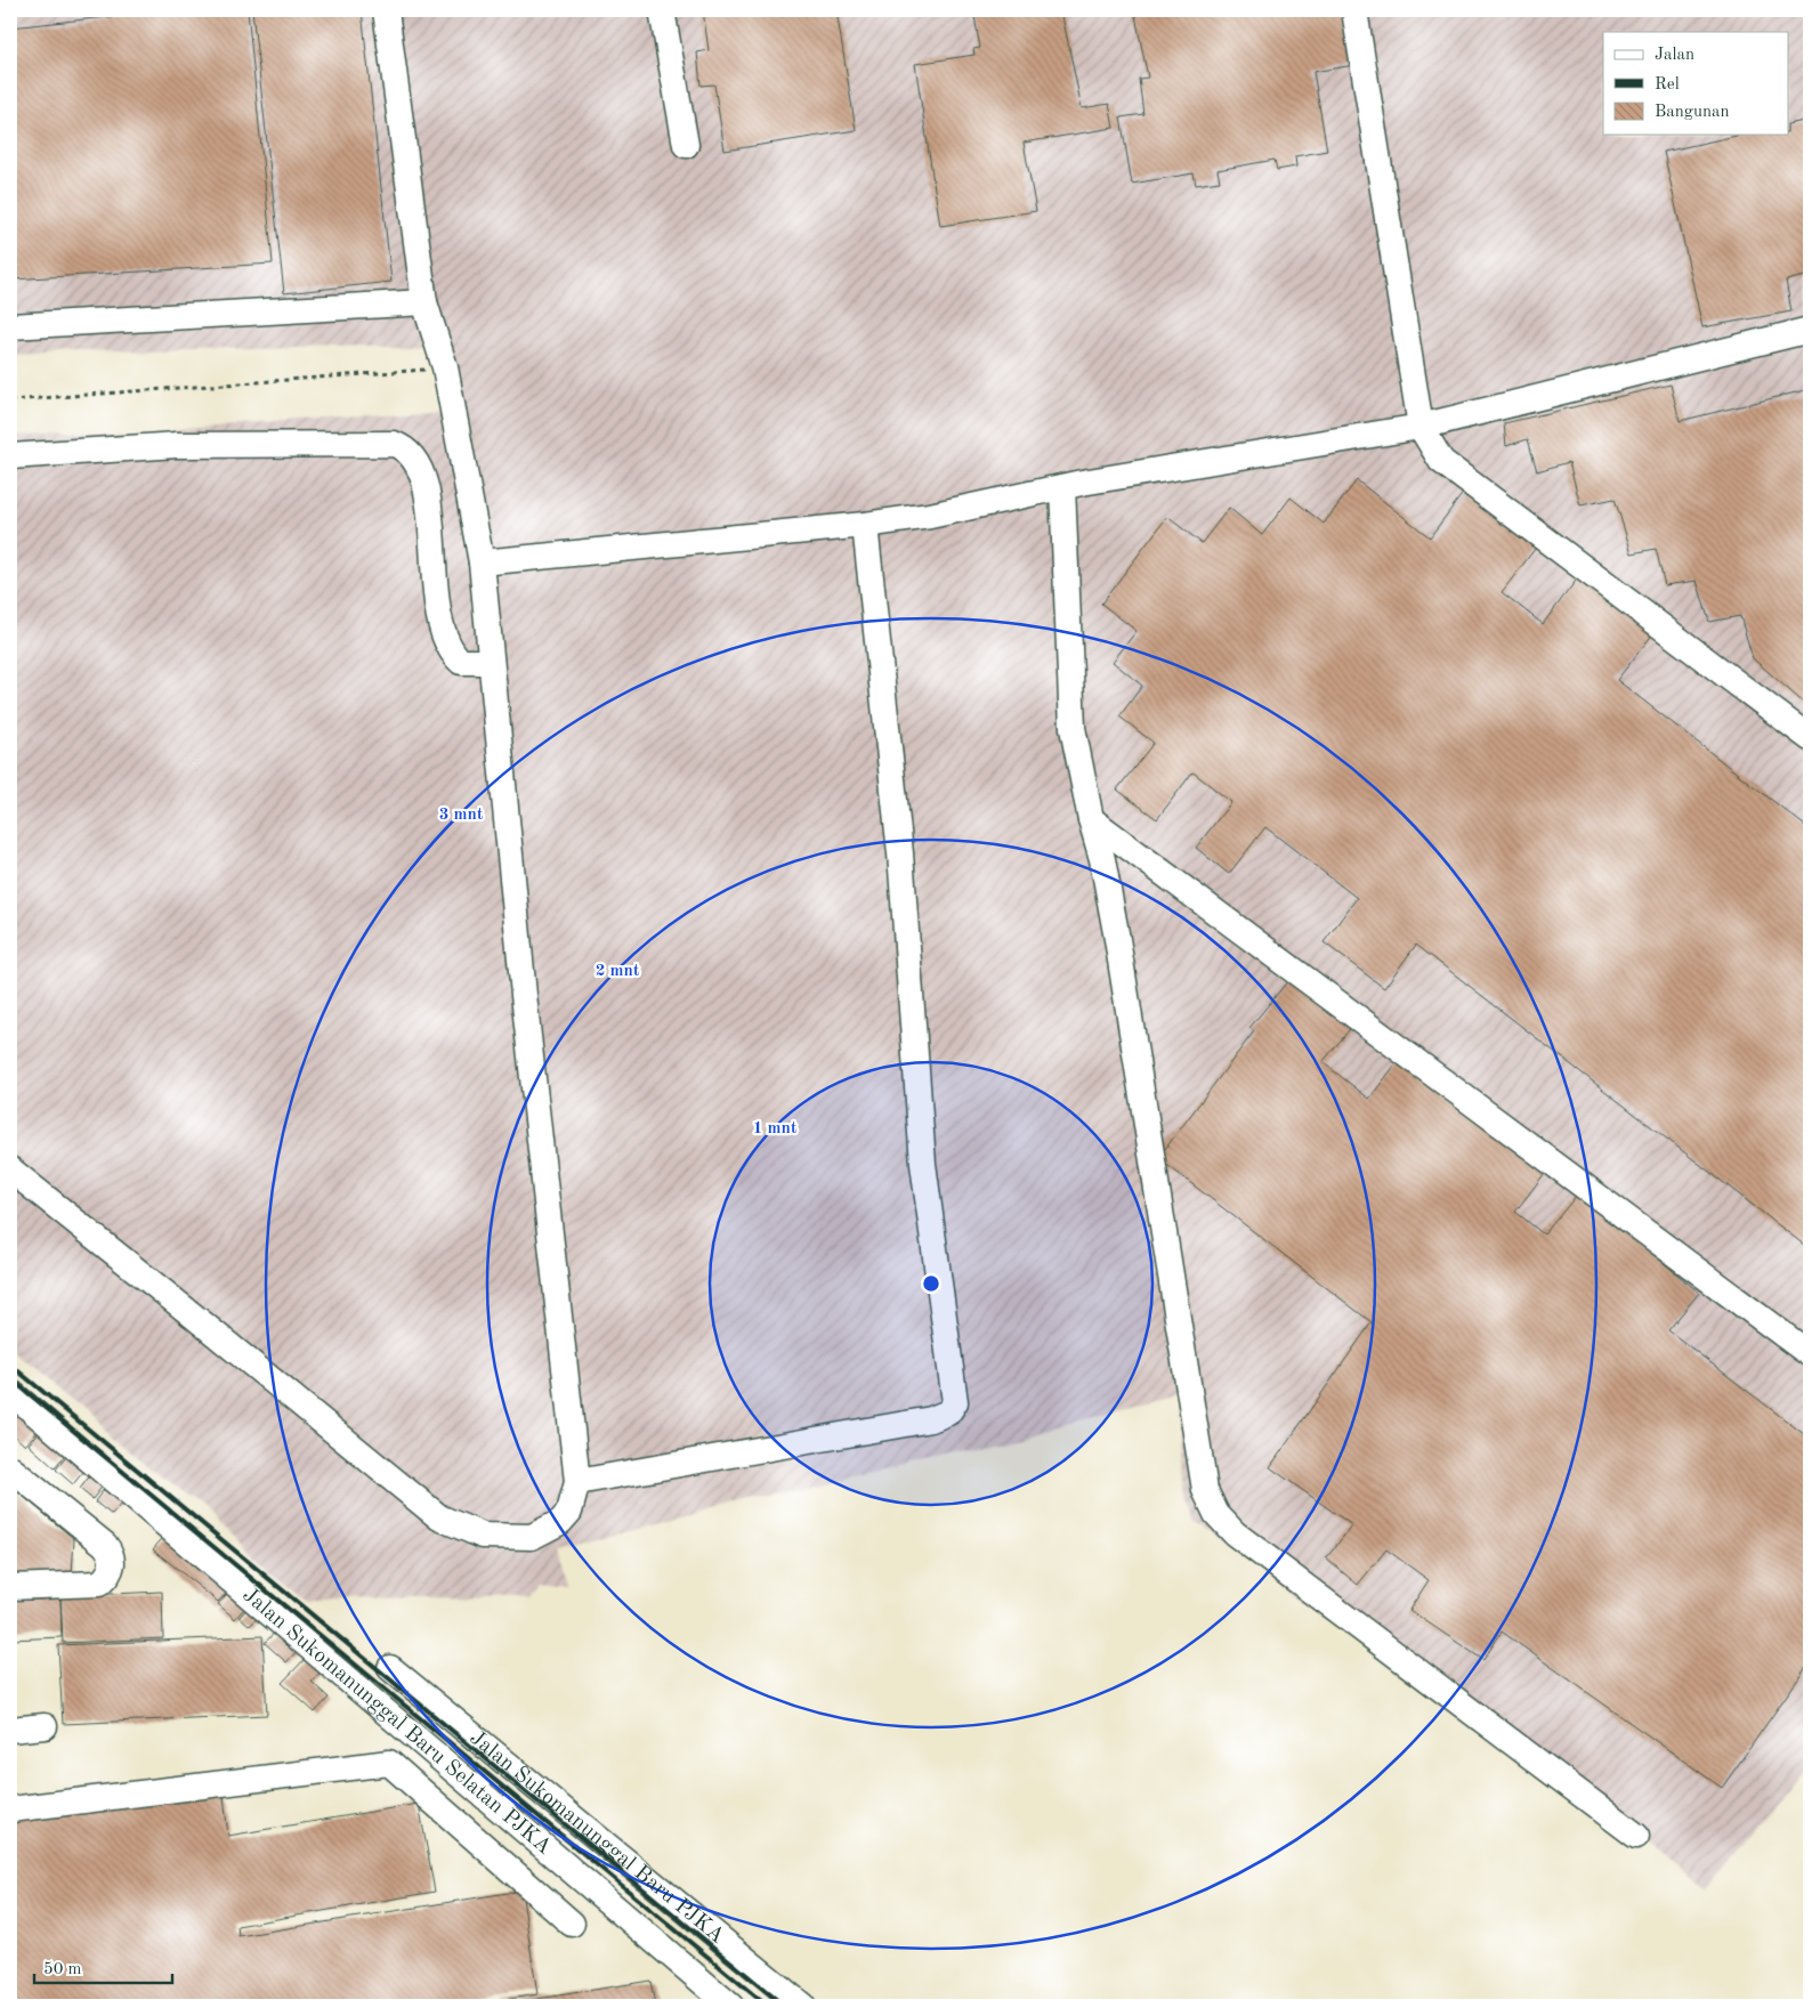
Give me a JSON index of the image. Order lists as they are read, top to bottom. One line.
{"streets":{"street":["Jalan Sukomanunggal Baru Selatan PJKA","Jalan Sukomanunggal Baru PJKA"]},"legend":["Jalan","Rel","Bangunan"],"scale_bar":"50 m","rings":["3 mnt","2 mnt","1 mnt"]}
